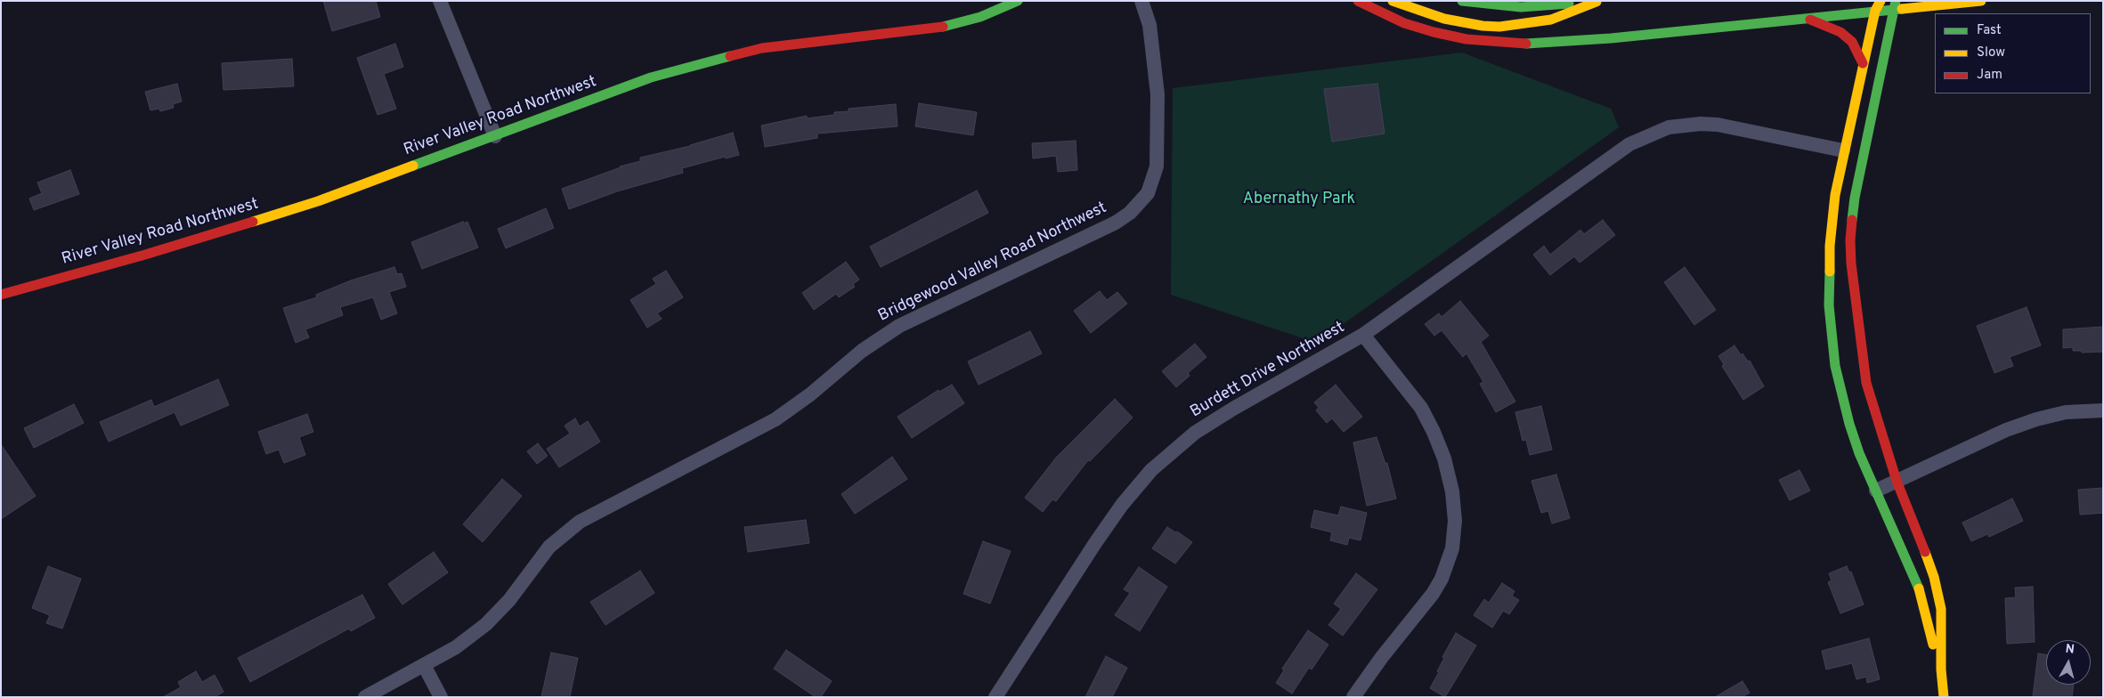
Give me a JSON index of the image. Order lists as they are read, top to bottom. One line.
{"streets":{"street":["River Valley Road Northwest","Bridgewood Valley Road Northwest","Burdett Drive Northwest"]},"parks":["Abernathy Park"],"legend":["Fast","Slow","Jam"],"north":"top"}
